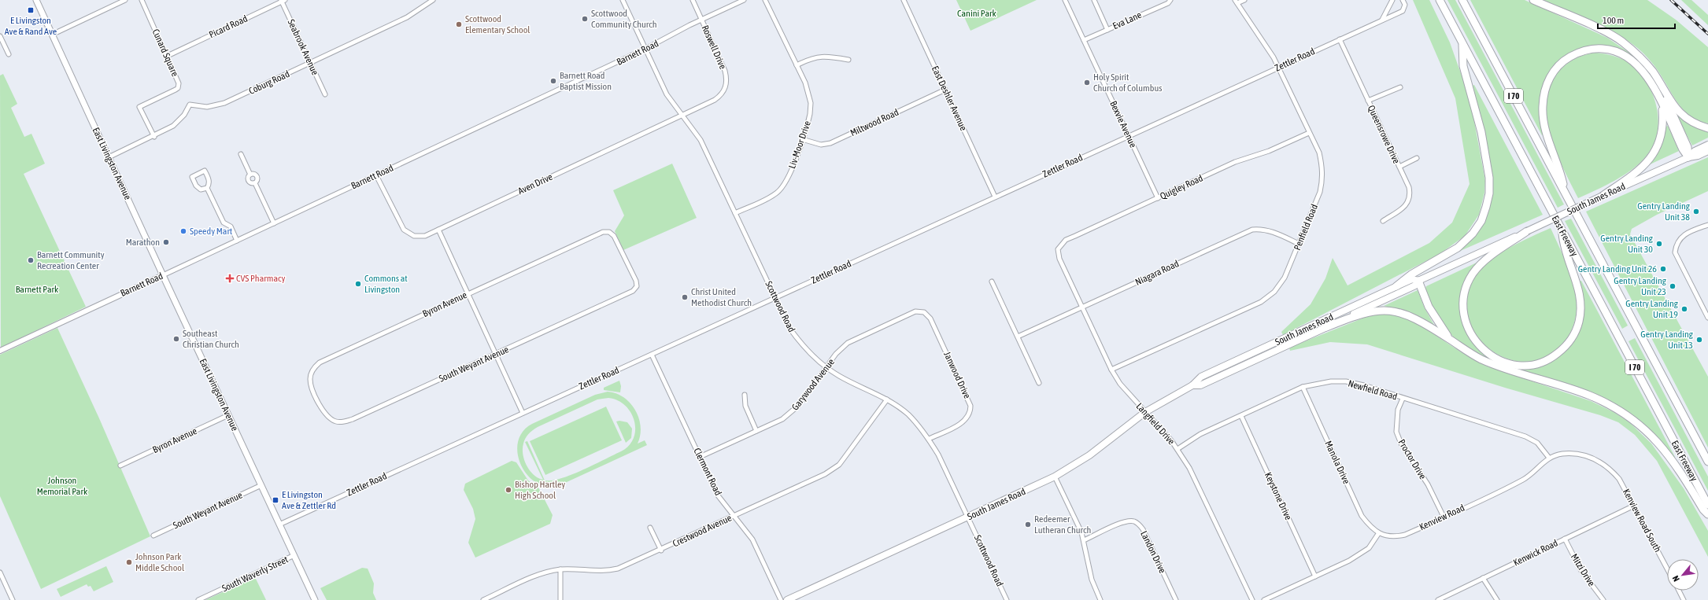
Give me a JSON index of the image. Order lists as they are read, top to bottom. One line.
{"streets":{"highway":["I 70","East Freeway"],"main road":["East Livingston Avenue","South James Road"],"street":["Eva Lane","Picard Road","Seabrook Avenue","Roswell Drive","Cunard Square","Barnett Road","Zettler Road","Coburg Road","East Deshler Avenue","Miltwood Road","Bexvie Avenue","Queensrowe Drive","Liv-Moor Drive","Aven Drive","Quigley Road","Penfield Road","Niagara Road","Byron Avenue","Scottwood Road","South Weyant Avenue","Janwood Drive","Garywood Avenue","Newfield Road","Langfield Drive","Proctor Drive","Manola Drive","Clermont Road","Keystone Drive","Kenview Road","Kenview Road South","Crestwood Avenue","Landon Drive","Kenwick Road","Mitzi Drive","South Waverly Street"]},"crossings":[["Eva Lane","Bexvie Avenue"],["Picard Road","Seabrook Avenue"],["Seabrook Avenue","Coburg Road"],["Roswell Drive","Barnett Road"],["Roswell Drive","Aven Drive"],["Cunard Square","Coburg Road"],["Barnett Road","East Livingston Avenue"],["Barnett Road","Aven Drive"],["Barnett Road","Scottwood Road"],["Zettler Road","East Deshler Avenue"],["Zettler Road","Bexvie Avenue"],["Zettler Road","Queensrowe Drive"],["Zettler Road","East Livingston Avenue"],["Zettler Road","Penfield Road"],["Zettler Road","Scottwood Road"],["Zettler Road","Clermont Road"],["Coburg Road","East Livingston Avenue"],["East Deshler Avenue","Miltwood Road"],["Miltwood Road","Liv-Moor Drive"],["Bexvie Avenue","Quigley Road"],["Liv-Moor Drive","Scottwood Road"],["East Livingston Avenue","Byron Avenue"],["East Livingston Avenue","South Weyant Avenue"],["East Livingston Avenue","South Waverly Street"],["Aven Drive","Scottwood Road"],["Quigley Road","Penfield Road"],["Quigley Road","Langfield Drive"],["South James Road","Scottwood Road"],["South James Road","Langfield Drive"],["Penfield Road","Niagara Road"],["Penfield Road","Langfield Drive"],["Niagara Road","Langfield Drive"],["Byron Avenue","South Weyant Avenue"],["Scottwood Road","Janwood Drive"],["Scottwood Road","Garywood Avenue"],["Scottwood Road","Crestwood Avenue"],["Janwood Drive","Garywood Avenue"],["Garywood Avenue","Clermont Road"],["Newfield Road","Langfield Drive"],["Newfield Road","Proctor Drive"],["Newfield Road","Manola Drive"],["Newfield Road","Keystone Drive"],["Newfield Road","Kenview Road"],["Proctor Drive","Kenview Road"],["Manola Drive","Kenview Road"],["Clermont Road","Crestwood Avenue"],["Kenview Road","Kenview Road South"],["Kenview Road South","Kenwick Road"],["Kenwick Road","Mitzi Drive"]],"parks":["Canini Park","Barnett Park","Johnson Memorial Park"],"places":{"transit":["E Livingston Ave & Rand Ave","E Livingston Ave & Zettler Rd"],"other":["Scottwood Community Church","Scottwood Elementary School","Barnett Road Baptist Mission","Holy Spirit Church of Columbus","Gentry Landing Unit 38","Speedy Mart","Marathon","Gentry Landing Unit 30","Barnett Community Recreation Center","Gentry Landing Unit 26","Commons at Livingston","Gentry Landing Unit 23","Christ United Methodist Church","Gentry Landing Unit 19","Southeast Christian Church","Gentry Landing Unit 13","Bishop Hartley High School","Redeemer Lutheran Church","Johnson Park Middle School"],"health":["CVS Pharmacy"]},"scale_bar":"100 m","north":"bottom left"}
